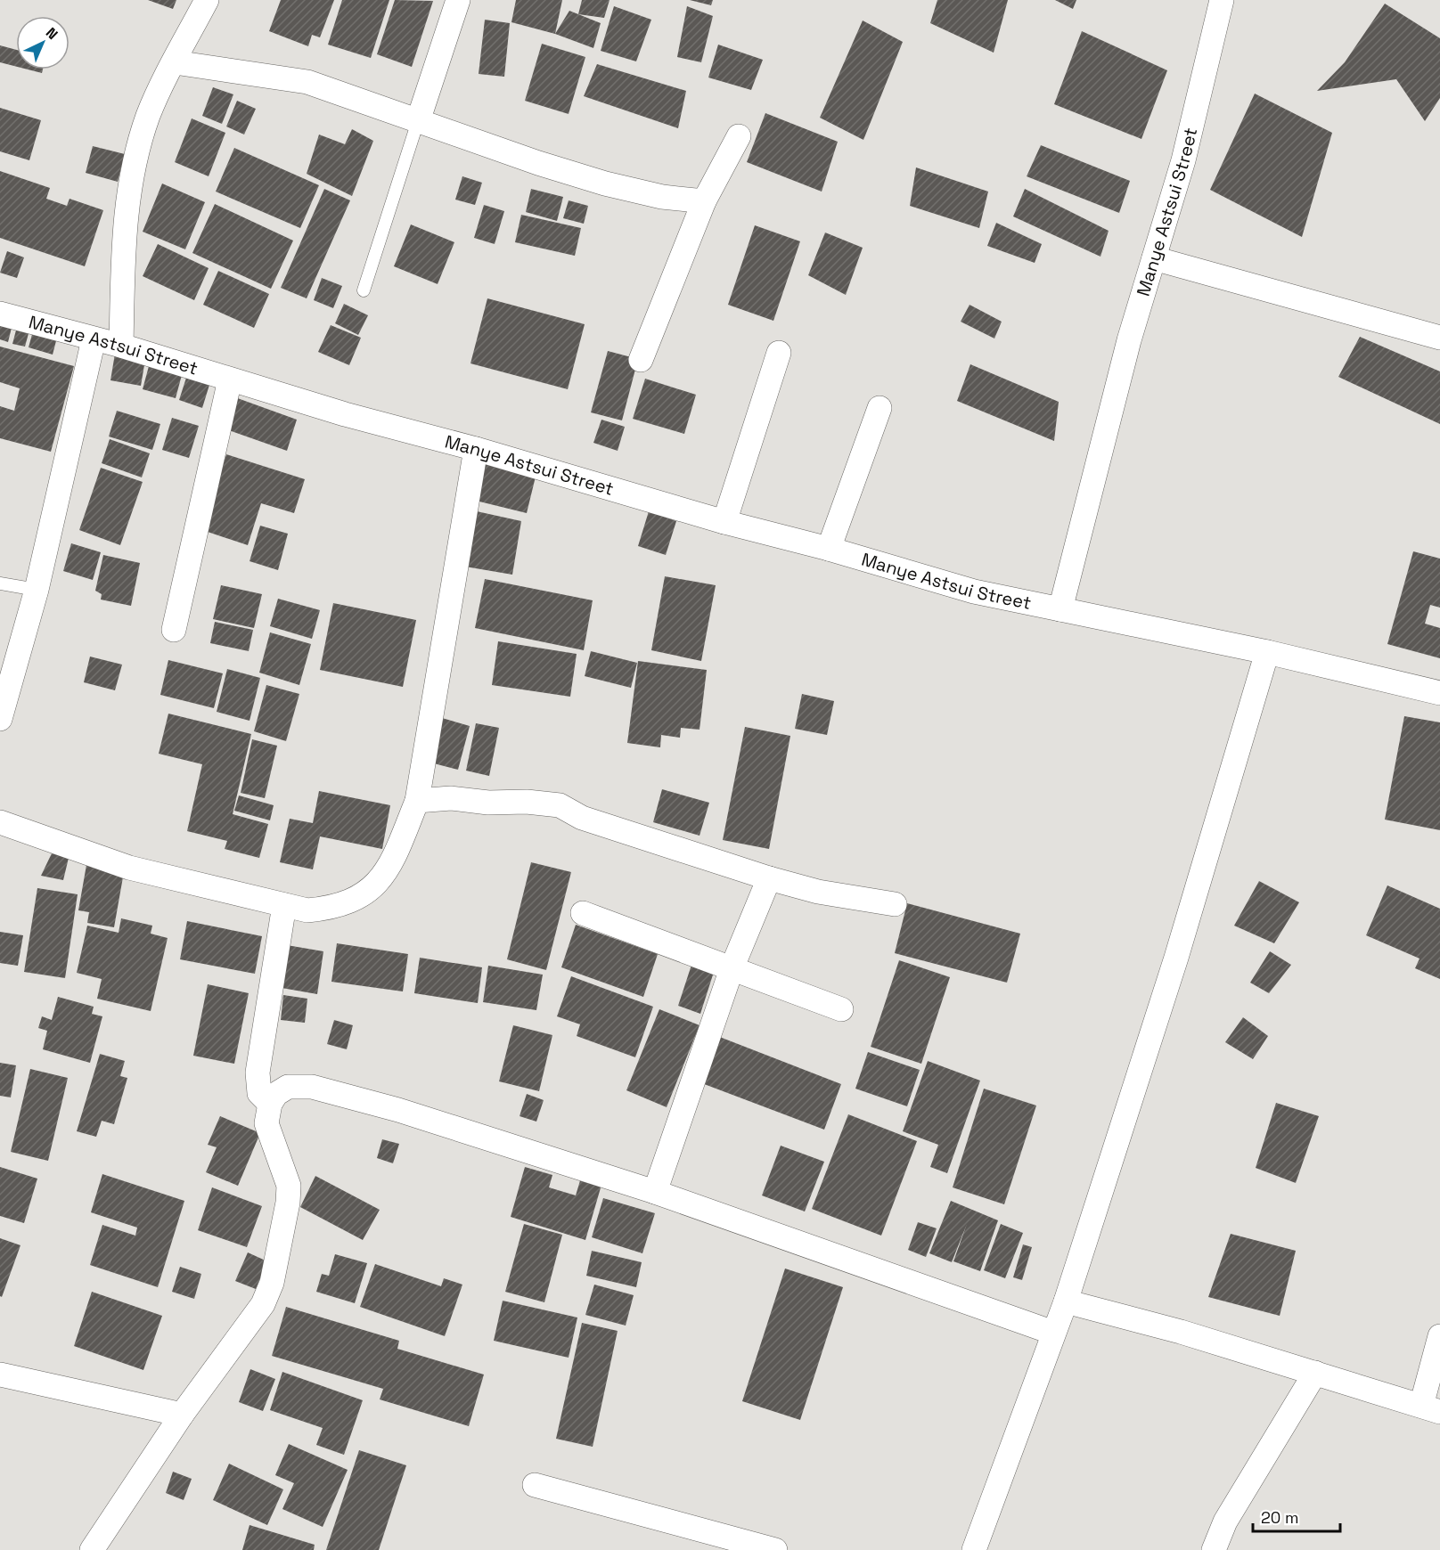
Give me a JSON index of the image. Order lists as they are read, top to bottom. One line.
{"streets":{"street":["Manye Astsui Street"]},"scale_bar":"20 m","north":"top right"}
